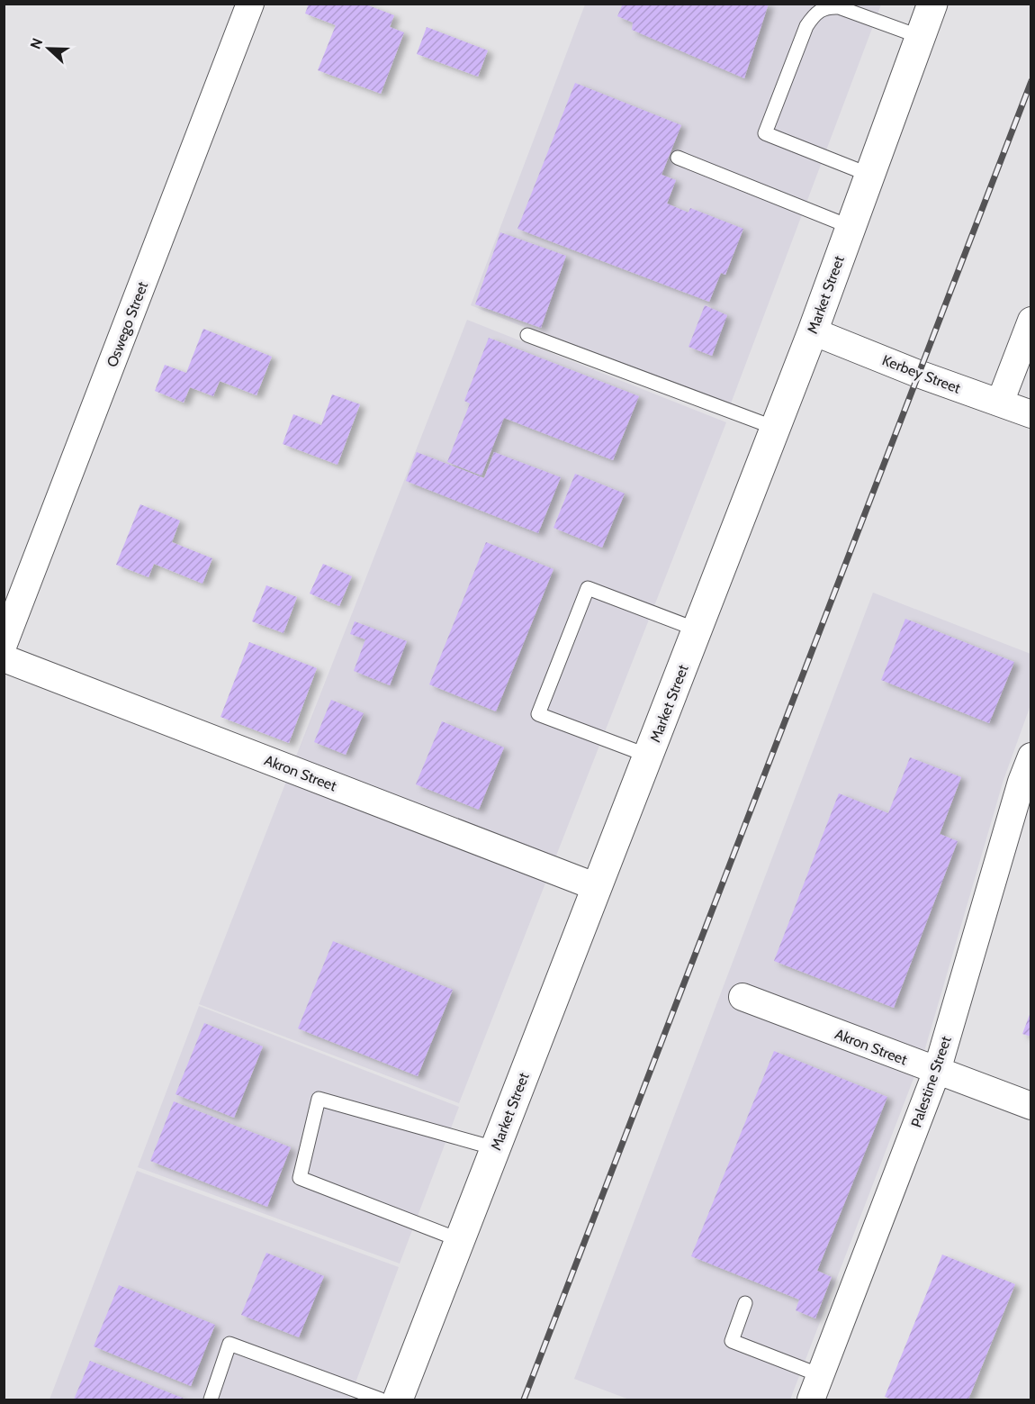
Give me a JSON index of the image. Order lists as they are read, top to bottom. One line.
{"streets":{"main road":["Market Street"],"street":["Oswego Street","Kerbey Street","Akron Street","Palestine Street"]},"crossings":[["Market Street","Kerbey Street"],["Market Street","Akron Street"],["Akron Street","Palestine Street"]],"north":"left"}
